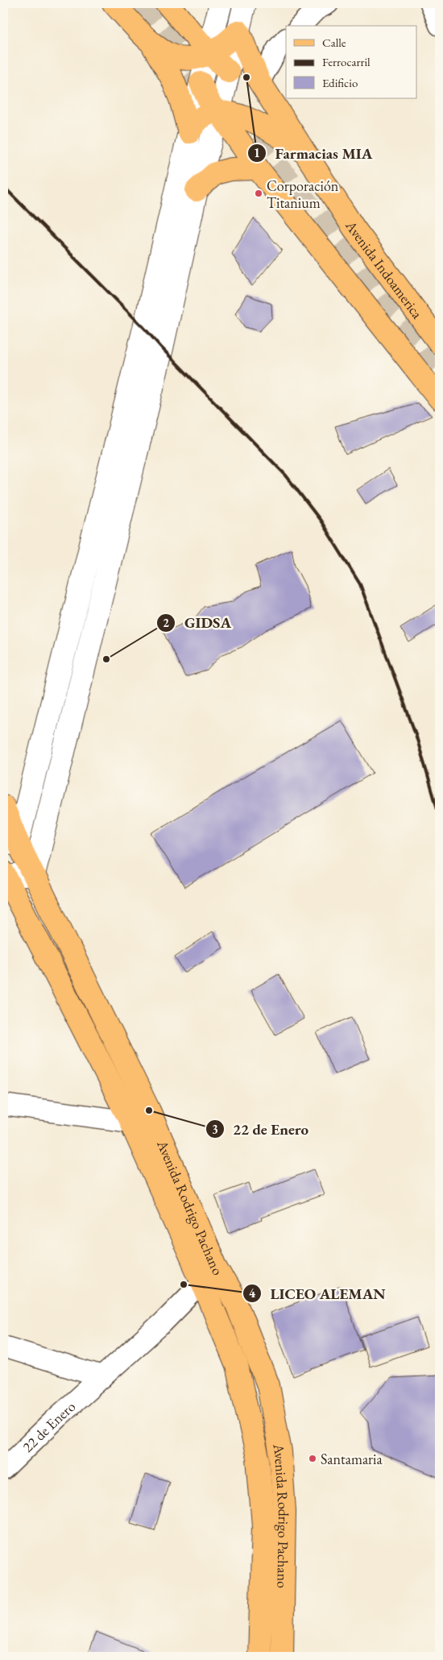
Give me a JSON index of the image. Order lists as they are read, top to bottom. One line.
{"streets":{"main road":["Avenida Indoamerica","Avenida Rodrigo Pachano"],"street":["22 de Enero"]},"crossings":[["Avenida Rodrigo Pachano","22 de Enero"]],"places":["Farmacias MIA","Corporación Titanium","GIDSA","22 de Enero","LICEO ALEMAN","Santamaria"],"legend":["Calle","Ferrocarril","Edificio"]}
